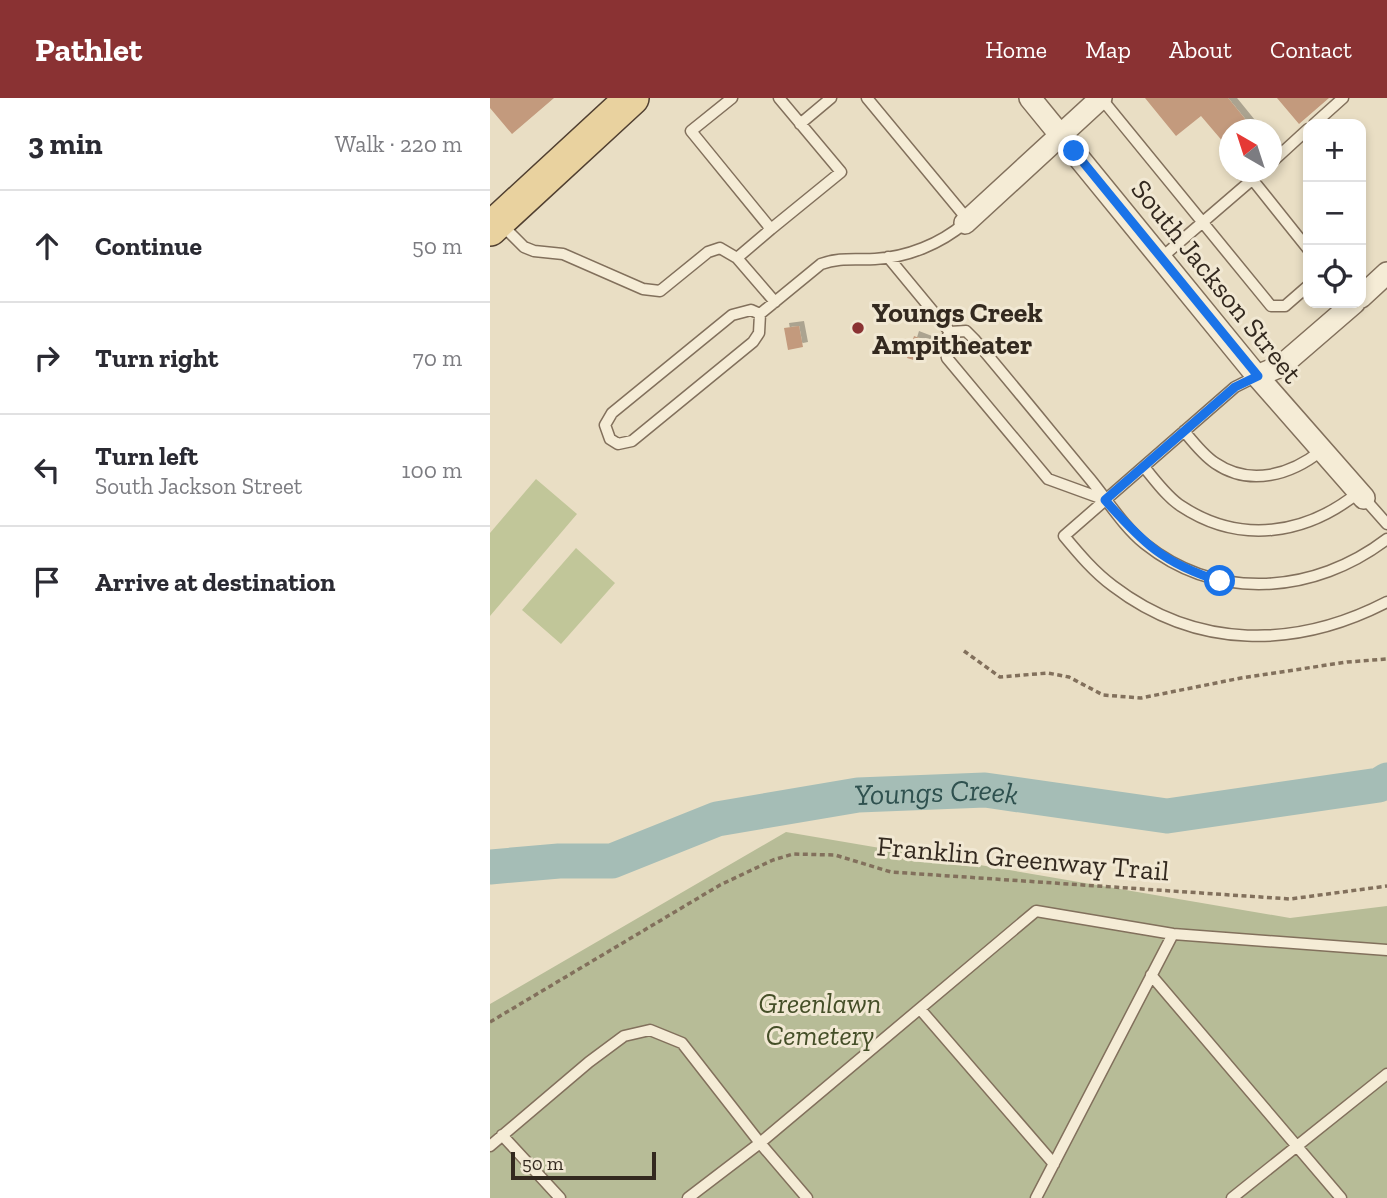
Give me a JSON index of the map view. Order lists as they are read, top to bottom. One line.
{"streets":{"street":["South Jackson Street"],"path":["Franklin Greenway Trail"]},"water":["Youngs Creek"],"parks":["Greenlawn Cemetery"],"places":["Youngs Creek Ampitheater"],"scale_bar":"50 m","north":"top left","page":{"header":"Pathlet","nav":["Home","Map","About","Contact"],"heading":["3 min","Walk · 220 m"],"map_buttons":["+","−"],"list":[["Continue","50 m"],["Turn right","70 m"],["Turn left","South Jackson Street","100 m"],"Arrive at destination"],"scale":"50 m"}}
